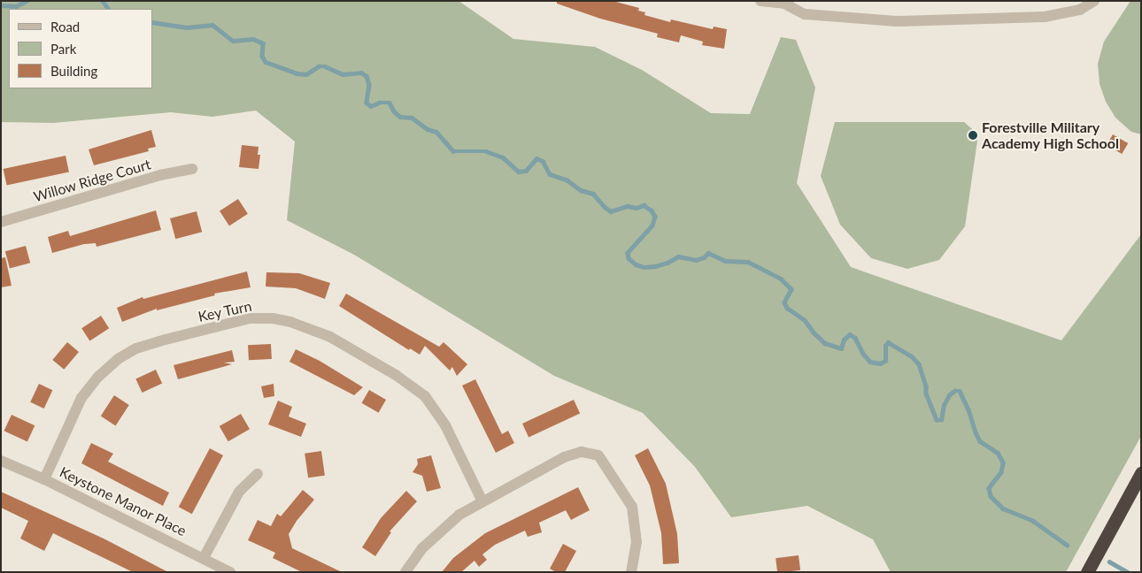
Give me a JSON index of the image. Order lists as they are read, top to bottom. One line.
{"streets":{"street":["Willow Ridge Court","Key Turn","Keystone Manor Place"]},"crossings":[["Key Turn","Keystone Manor Place"]],"places":["Forestville Military Academy High School"],"legend":["Road","Park","Building"]}
